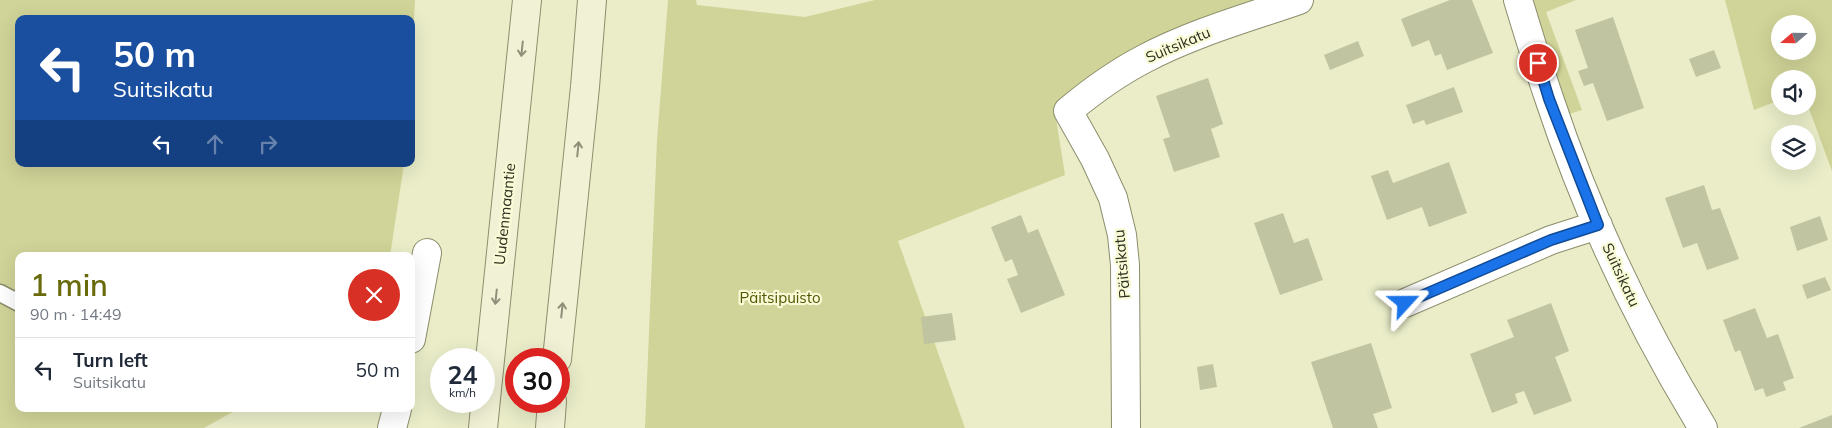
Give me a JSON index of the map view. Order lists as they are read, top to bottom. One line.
{"streets":{"main road":["Uudenmaantie"],"street":["Suitsikatu","Päitsikatu"]},"crossings":[["Suitsikatu","Päitsikatu"]],"parks":["Päitsipuisto"],"north":"left","page":{"turn":["50 m","Suitsikatu"],"heading":["1 min","90 m · 14:49"],"list":[{"name":"Turn left","note":"Suitsikatu","value":"50 m"}],"speed":"24 km/h","limit":"30"}}
